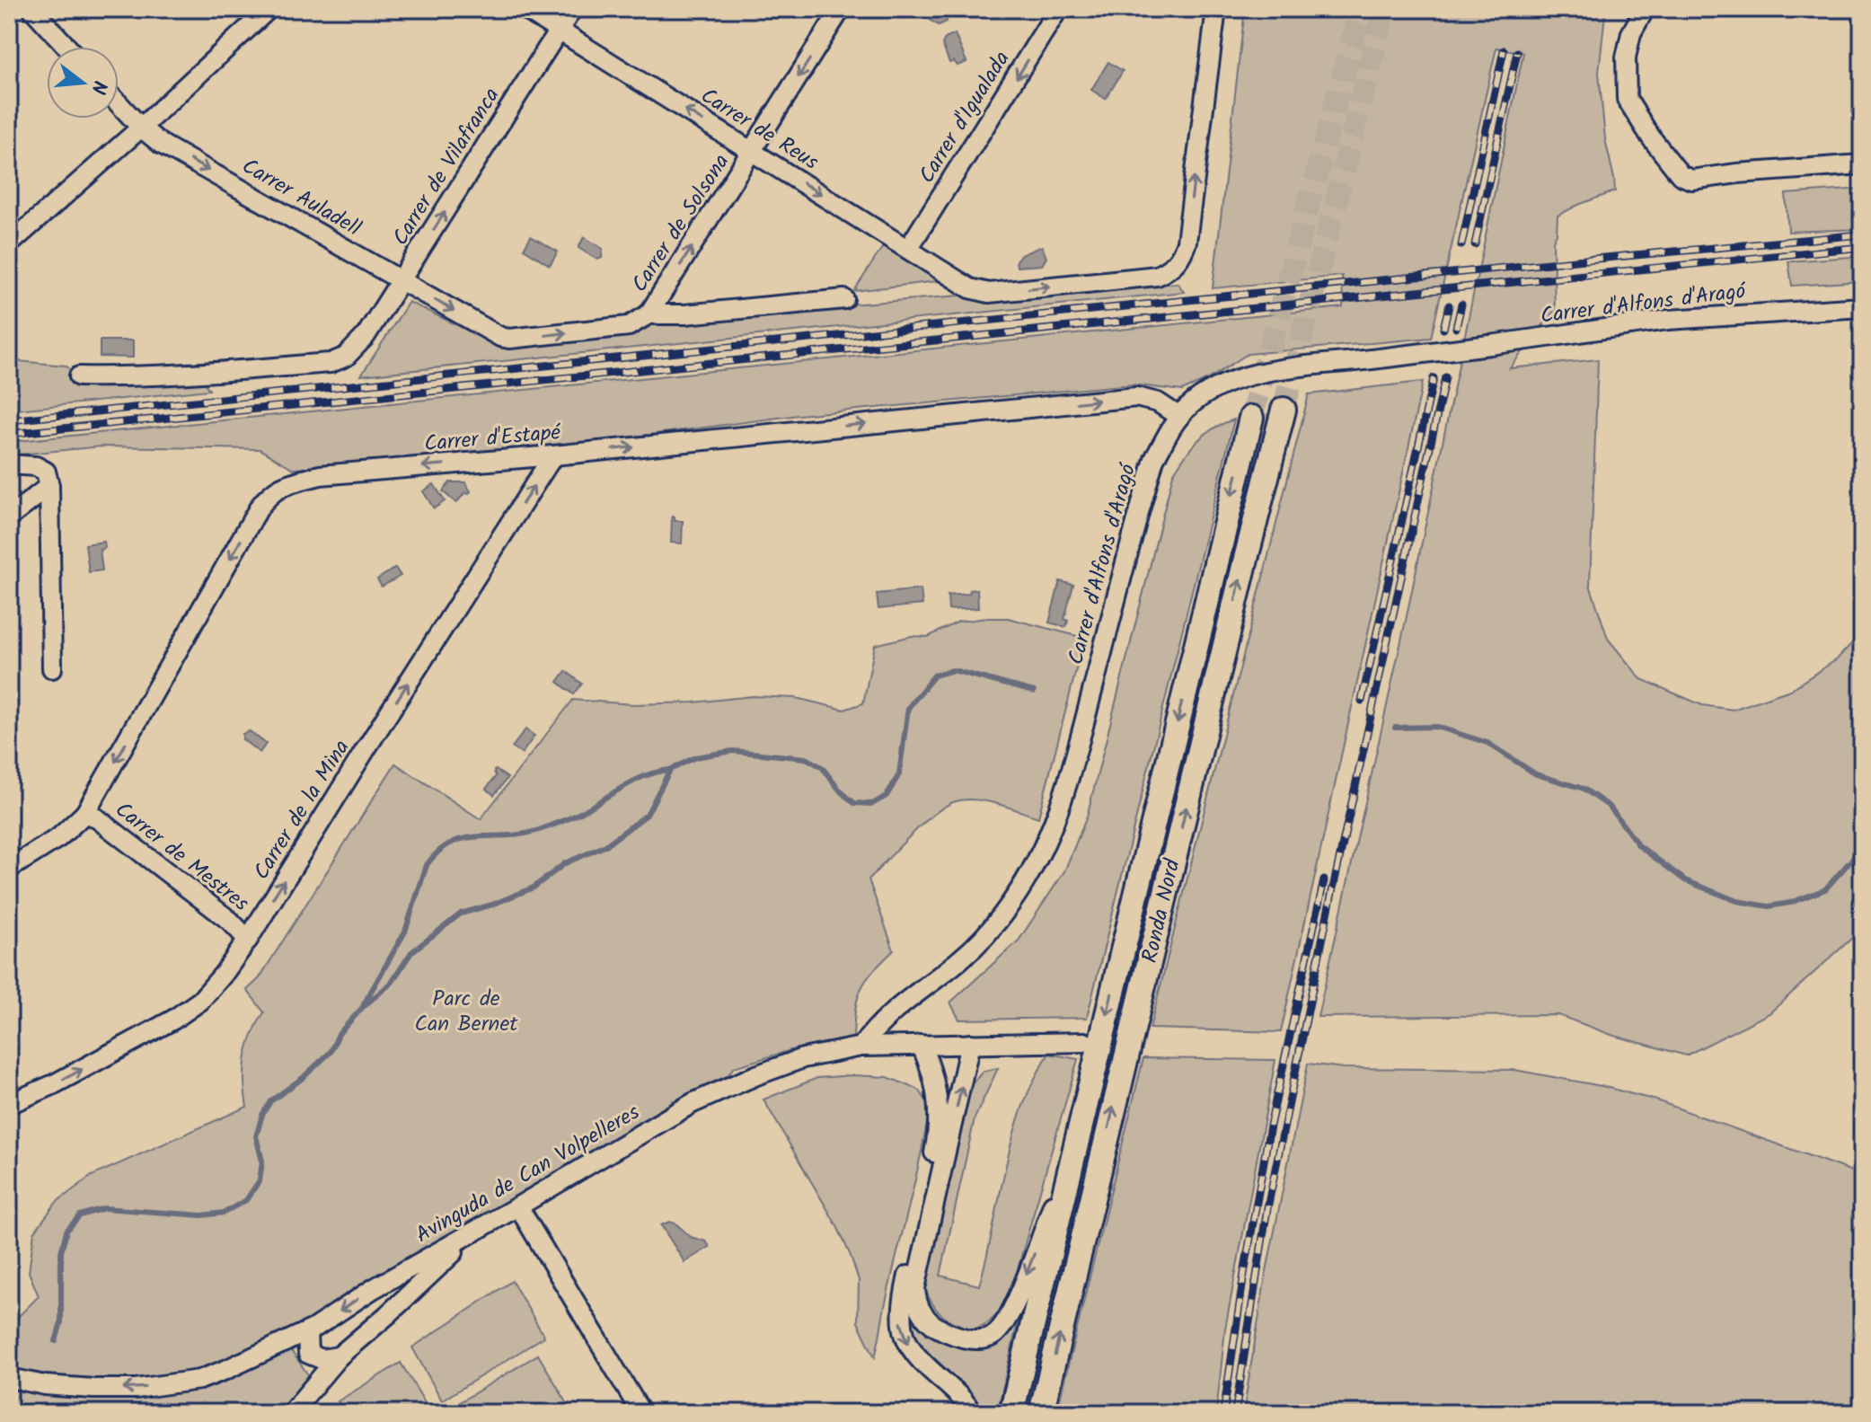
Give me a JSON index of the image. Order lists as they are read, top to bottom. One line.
{"streets":{"main road":["Ronda Nord"],"street":["Carrer d'Igualada","Carrer de Reus","Carrer de Vilafranca","Carrer Auladell","Carrer de Solsona","Carrer d'Alfons d'Aragó","Carrer d'Estapé","Carrer de la Mina","Carrer de Mestres","Avinguda de Can Volpelleres"]},"crossings":[["Carrer d'Igualada","Carrer de Reus"],["Carrer de Reus","Carrer de Vilafranca"],["Carrer de Reus","Carrer de Solsona"],["Carrer de Vilafranca","Carrer Auladell"],["Carrer Auladell","Carrer de Solsona"],["Carrer d'Alfons d'Aragó","Carrer d'Estapé"],["Carrer d'Alfons d'Aragó","Avinguda de Can Volpelleres"],["Carrer d'Estapé","Carrer de la Mina"],["Carrer d'Estapé","Carrer de Mestres"],["Carrer de la Mina","Carrer de Mestres"]],"one_way":["Carrer d'Igualada","Carrer de Vilafranca","Carrer Auladell","Carrer de la Mina"],"parks":["Parc de Can Bernet"],"north":"right"}
